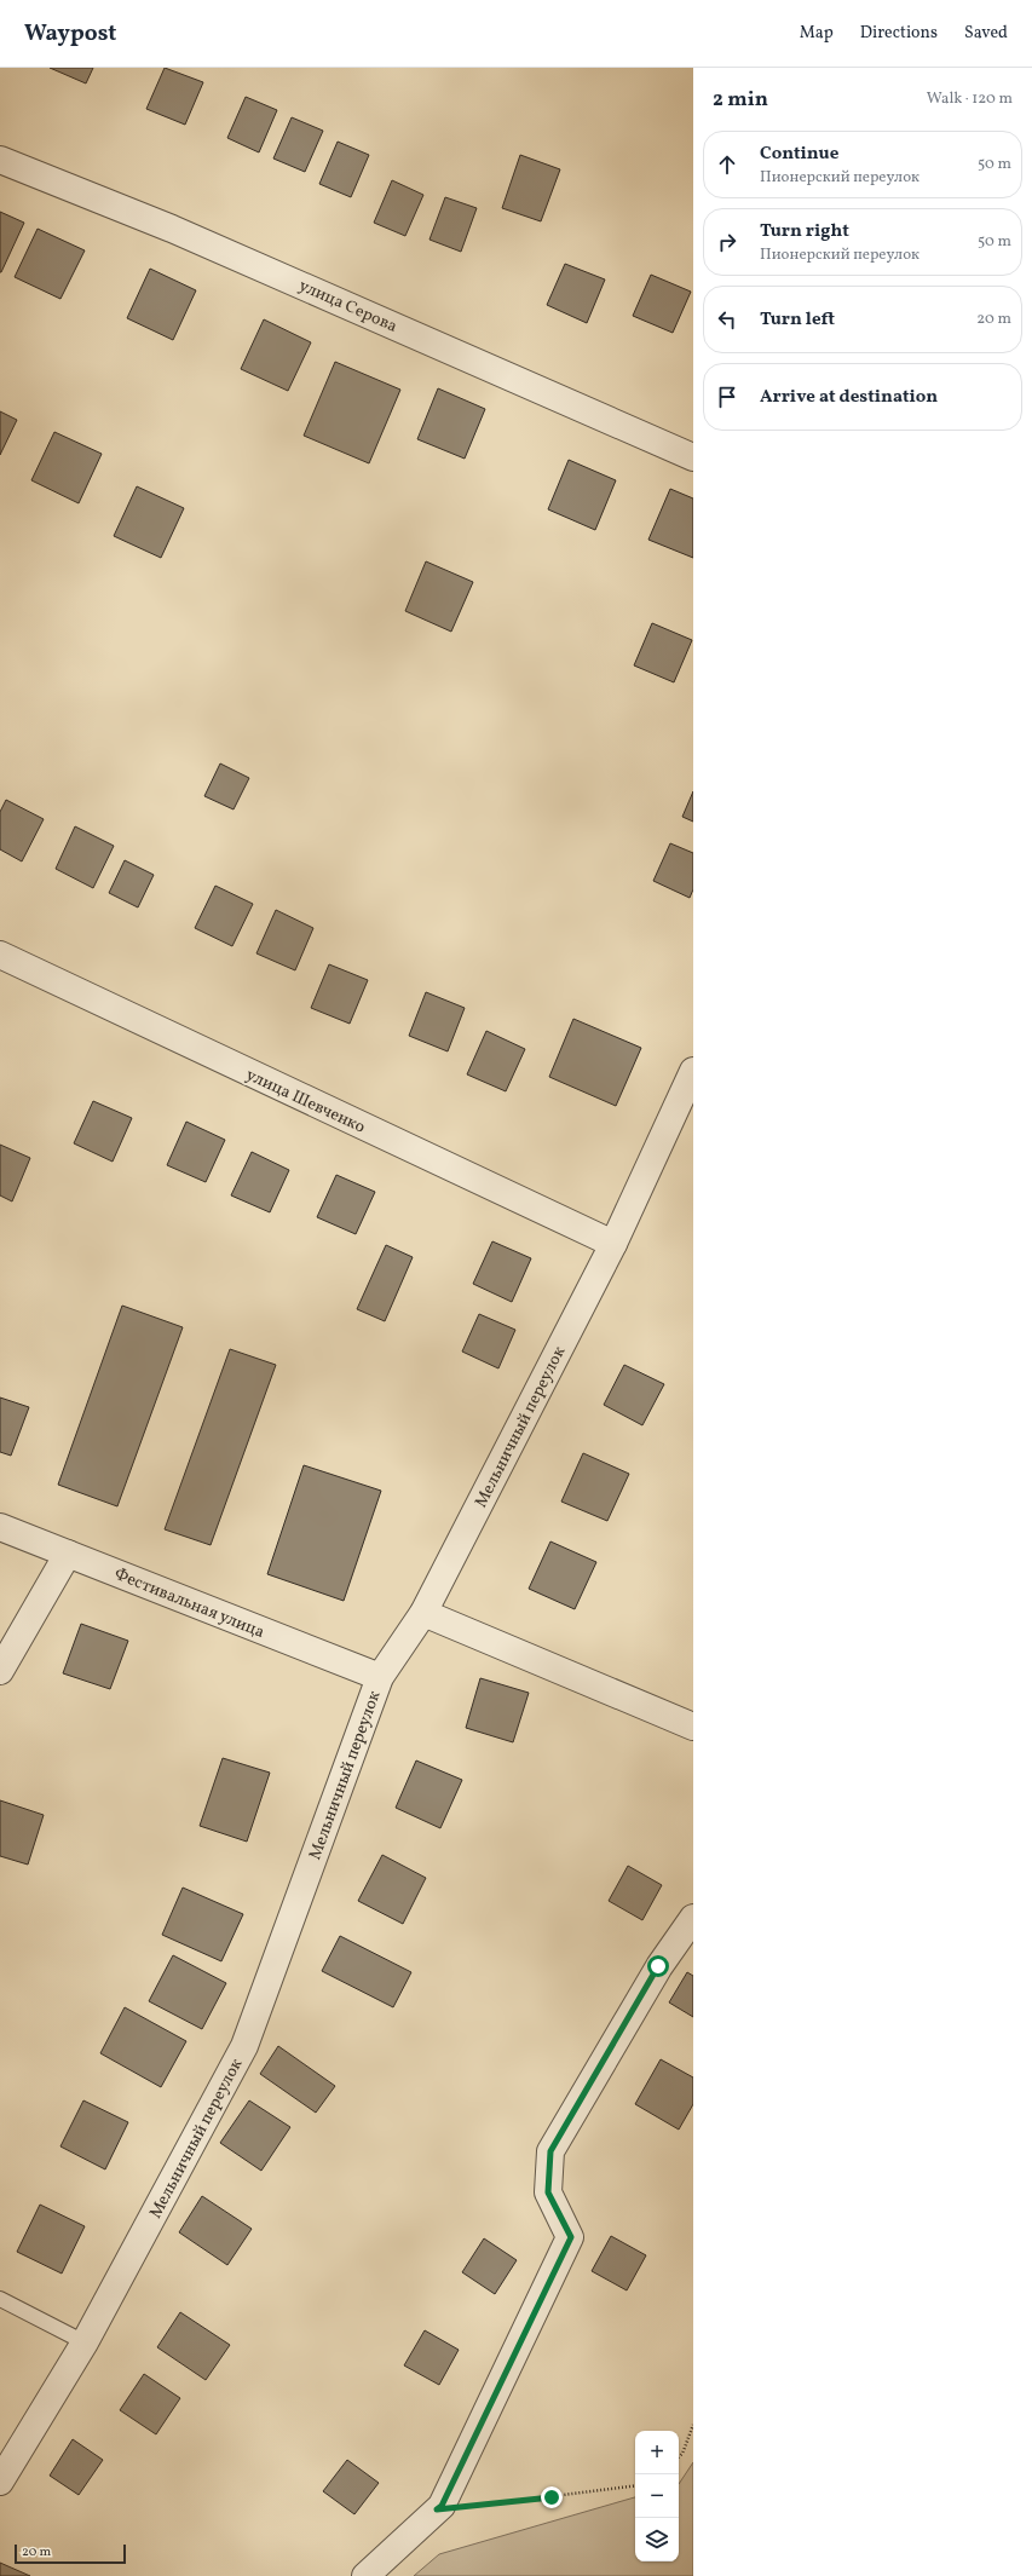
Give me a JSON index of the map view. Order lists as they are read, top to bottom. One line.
{"streets":{"street":["улица Серова","улица Шевченко","Мельничный переулок","Фестивальная улица"]},"crossings":[["улица Шевченко","Мельничный переулок"],["Мельничный переулок","Фестивальная улица"]],"scale_bar":"20 m","page":{"header":"Waypost","nav":["Map","Directions","Saved"],"heading":["2 min","Walk · 120 m"],"list":[["Continue","Пионерский переулок","50 m"],["Turn right","Пионерский переулок","50 m"],["Turn left","20 m"],"Arrive at destination"],"map_buttons":["+","−"],"scale":"20 m"}}
